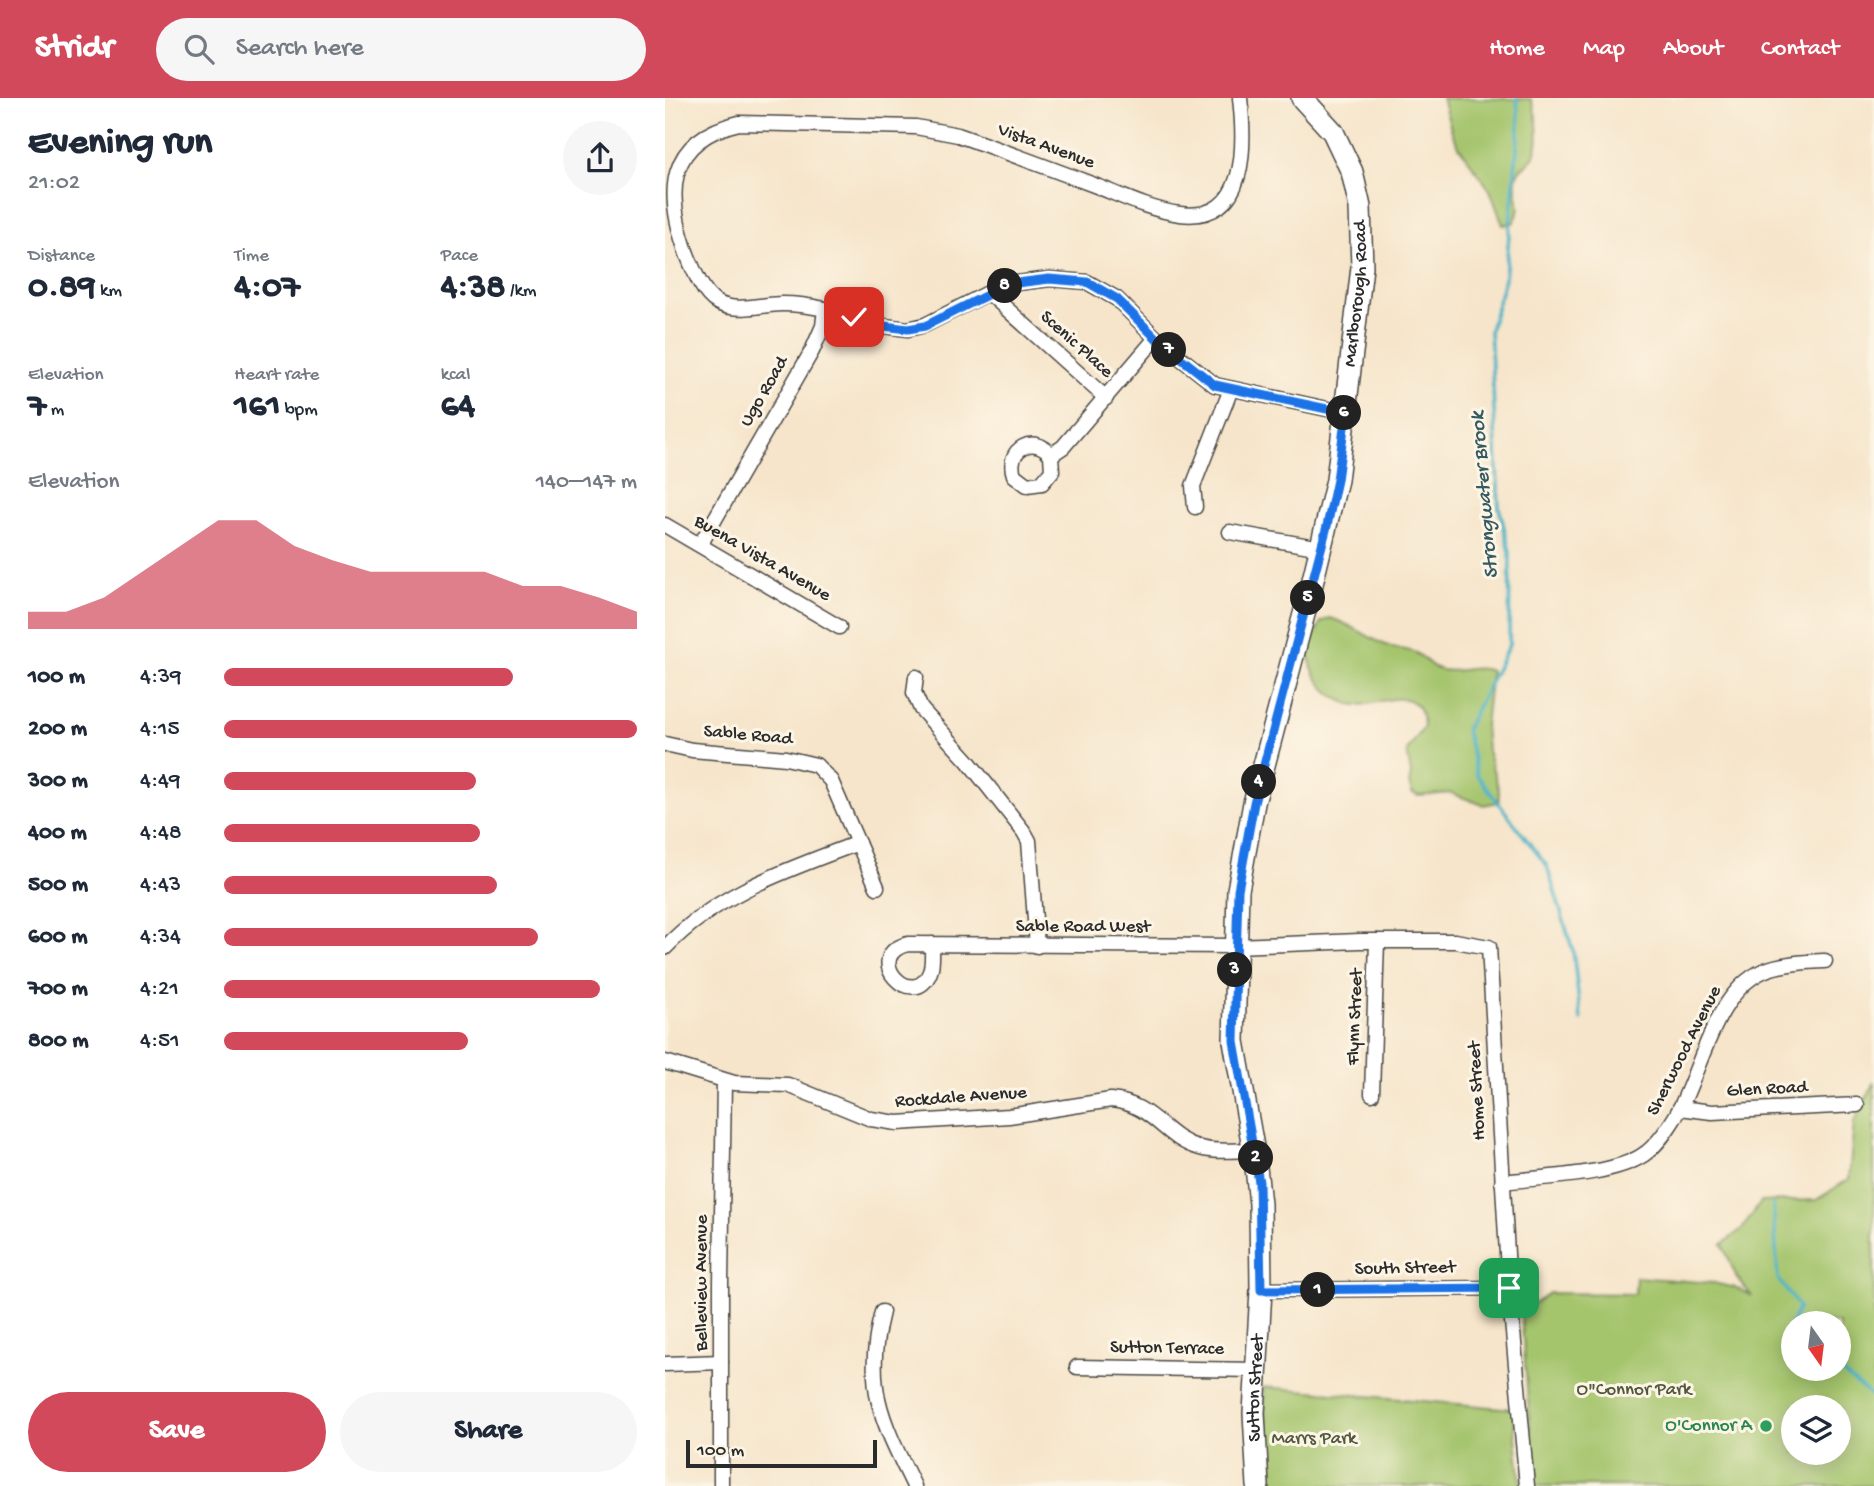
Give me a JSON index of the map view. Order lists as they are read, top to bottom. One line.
{"streets":{"street":["Vista Avenue","Marlborough Road","Scenic Place","Ugo Road","Buena Vista Avenue","Sable Road","Sable Road West","Flynn Street","Sherwood Avenue","Glen Road","Home Street","Rockdale Avenue","South Street","Belleview Avenue","Sutton Terrace","Sutton Street"]},"crossings":[["Vista Avenue","Ugo Road"],["Marlborough Road","Sable Road West"],["Marlborough Road","Home Street"],["Marlborough Road","Rockdale Avenue"],["Marlborough Road","South Street"],["Marlborough Road","Sutton Street"],["Ugo Road","Buena Vista Avenue"],["Sable Road West","Home Street"],["Flynn Street","Home Street"],["Sherwood Avenue","Glen Road"],["Sherwood Avenue","Home Street"],["Home Street","South Street"],["Rockdale Avenue","Belleview Avenue"],["South Street","Sutton Street"],["Sutton Terrace","Sutton Street"]],"water":["Strongwater Brook"],"parks":["O\"Connor Park","Marrs Park"],"places":["O'Connor A"],"scale_bar":"100 m","north":"bottom","page":{"header":"Stridr","search":"Search here","nav":["Home","Map","About","Contact"],"heading":["Evening run","21:02"],"stats":[["Distance","0.89 km"],["Time","4:07"],["Pace","4:38 /km"],["Elevation","7 m"],["Heart rate","161 bpm"],["kcal","64"]],"pins":["8","7","6","5","4","3","2","1"],"chart":["Elevation","140–147 m"],"list":[{"name":"100 m","note":"4:39"},{"name":"200 m","note":"4:15"},{"name":"300 m","note":"4:49"},{"name":"400 m","note":"4:48"},{"name":"500 m","note":"4:43"},{"name":"600 m","note":"4:34"},{"name":"700 m","note":"4:21"},{"name":"800 m","note":"4:51"}],"buttons":["Save","Share"],"scale":"100 m"}}
